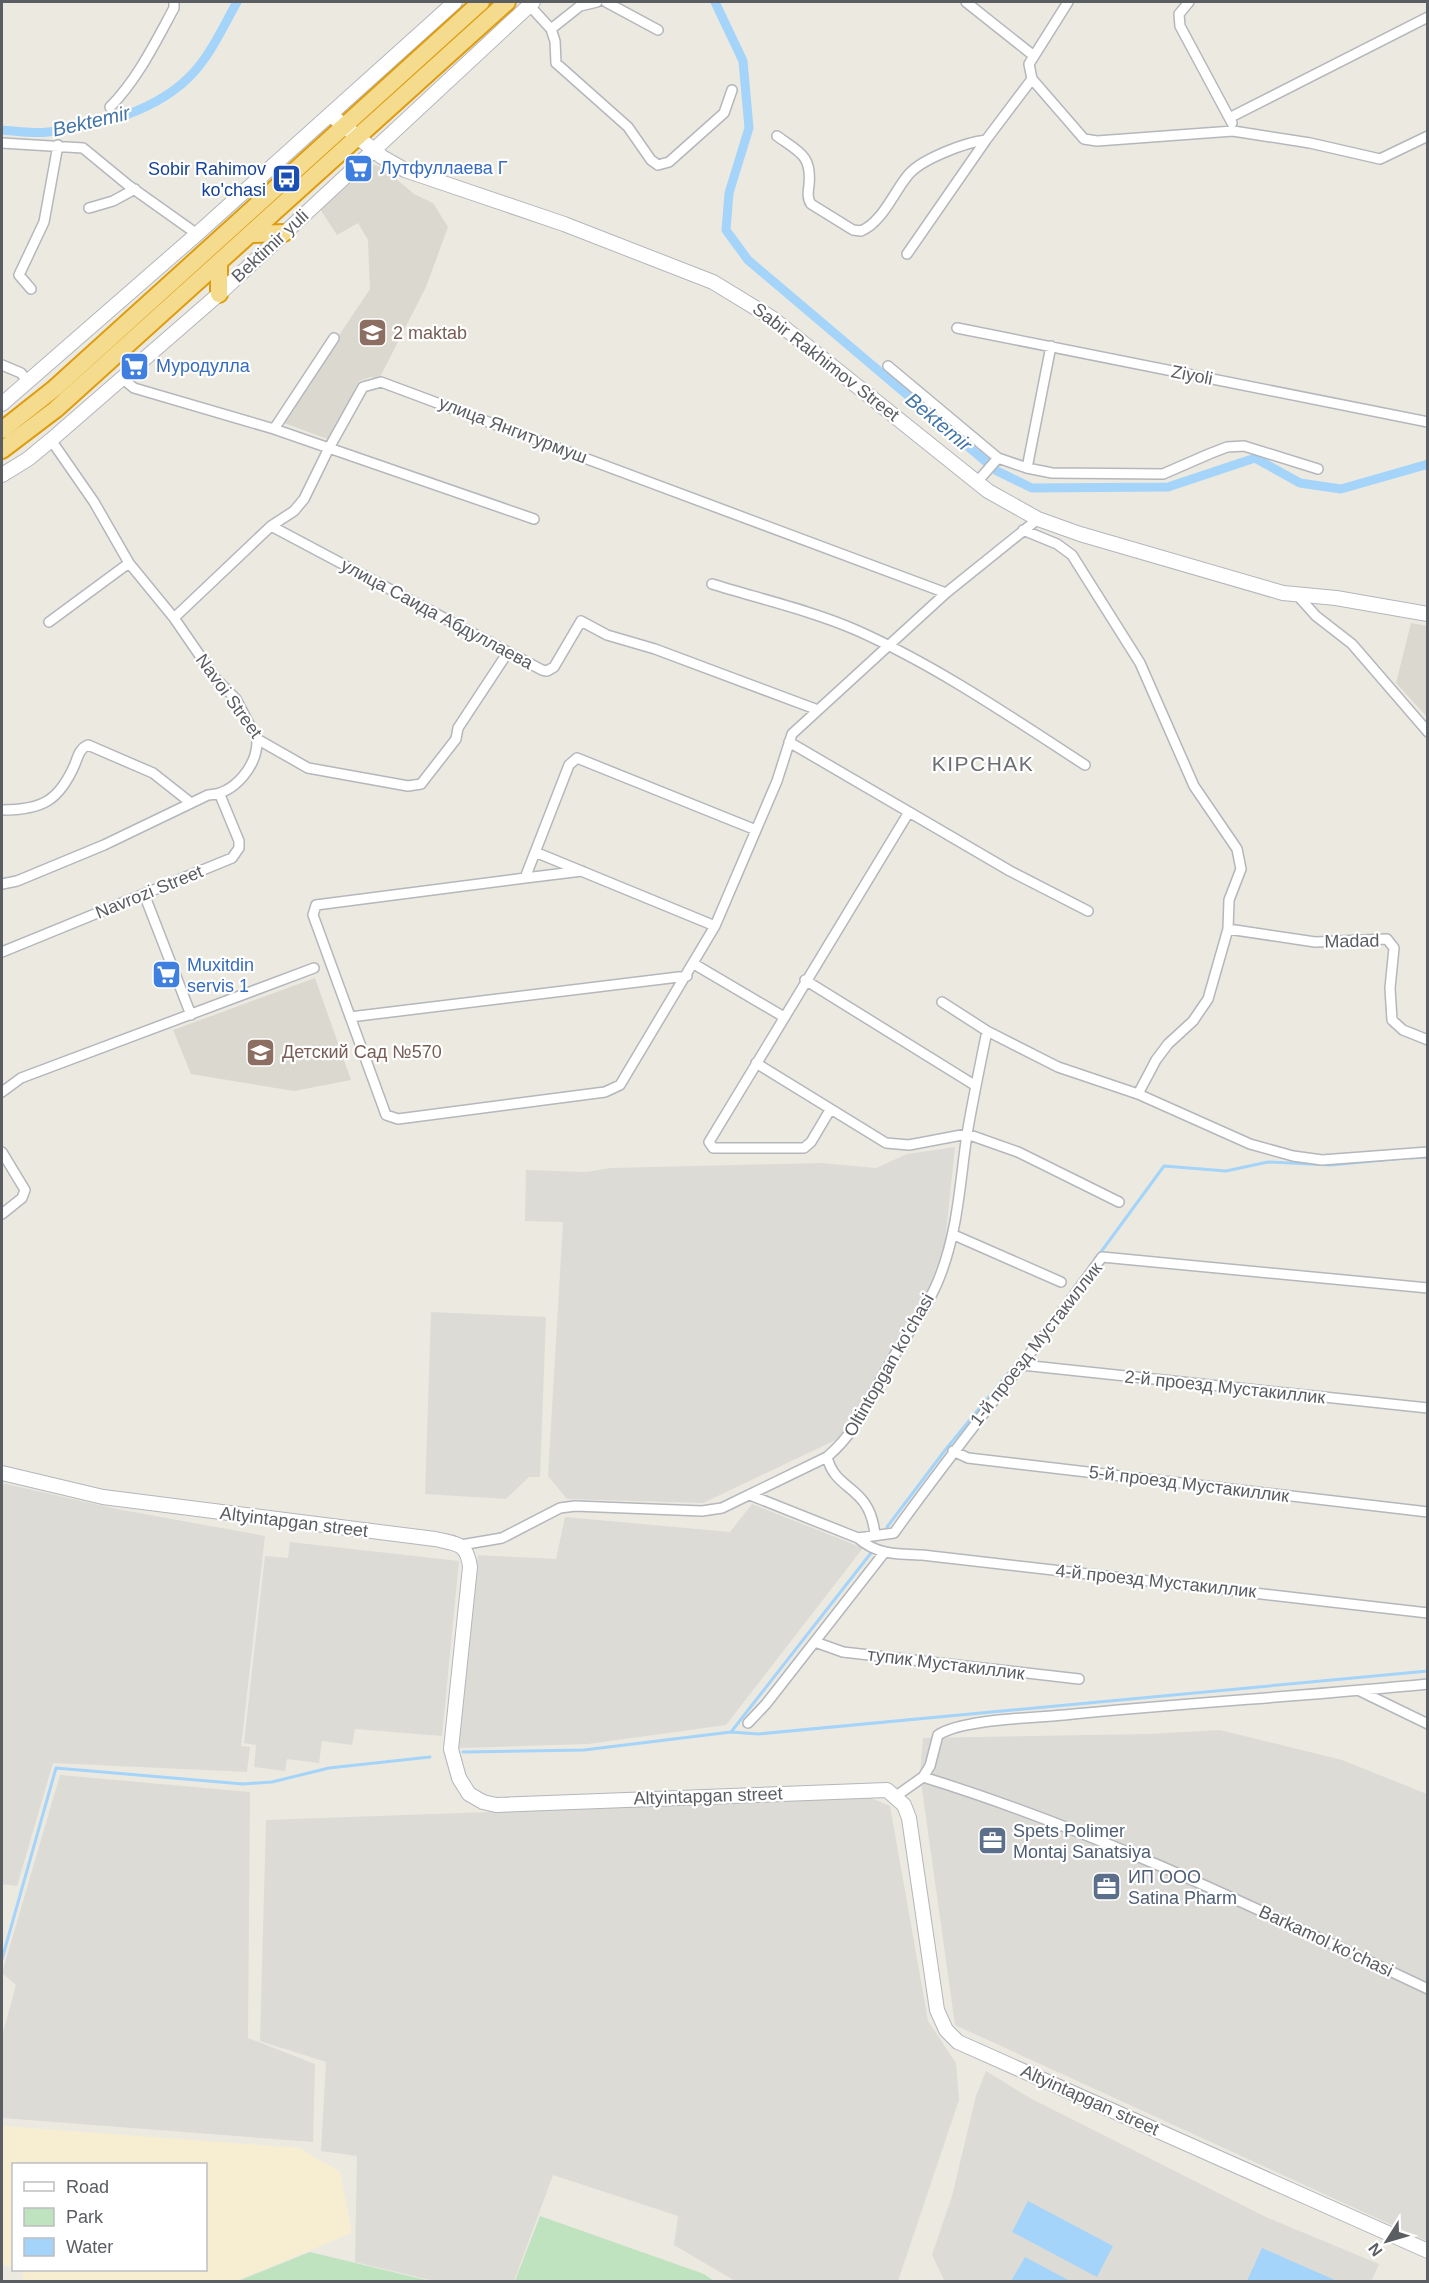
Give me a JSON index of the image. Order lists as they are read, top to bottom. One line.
{"streets":{"highway":["Bektimir yuli"],"street":["Sabir Rakhimov Street","Ziyoli","улица Янгитурмуш","улица Саида Абдуллаева","Navoi Street","Navrozi Street","Madad","1-й проезд Мустакиллик","Oltintopgan ko'chasi","2-й проезд Мустакиллик","5-й проезд Мустакиллик","Altyintapgan street","4-й проезд Мустакиллик","тупик Мустакиллик","Barkamol ko'chasi"]},"crossings":[["Bektimir yuli","Sabir Rakhimov Street"],["Bektimir yuli","Navoi Street"],["улица Янгитурмуш","улица Саида Абдуллаева"],["улица Янгитурмуш","Navoi Street"],["улица Саида Абдуллаева","Navoi Street"],["1-й проезд Мустакиллик","2-й проезд Мустакиллик"],["1-й проезд Мустакиллик","5-й проезд Мустакиллик"],["Oltintopgan ko'chasi","Altyintapgan street"]],"districts":["KIPCHAK"],"water":["Bektemir"],"places":{"supermarket":["Лутфуллаева Г","Муродулла","Muxitdin servis 1"],"bus stop":["Sobir Rahimov ko'chasi"],"school or university":["2 maktab","Детский Сад №570"],"office":["Spets Polimer Montaj Sanatsiya","ИП ООО Satina Pharm"]},"legend":["Road","Park","Water"],"north":"bottom left"}
